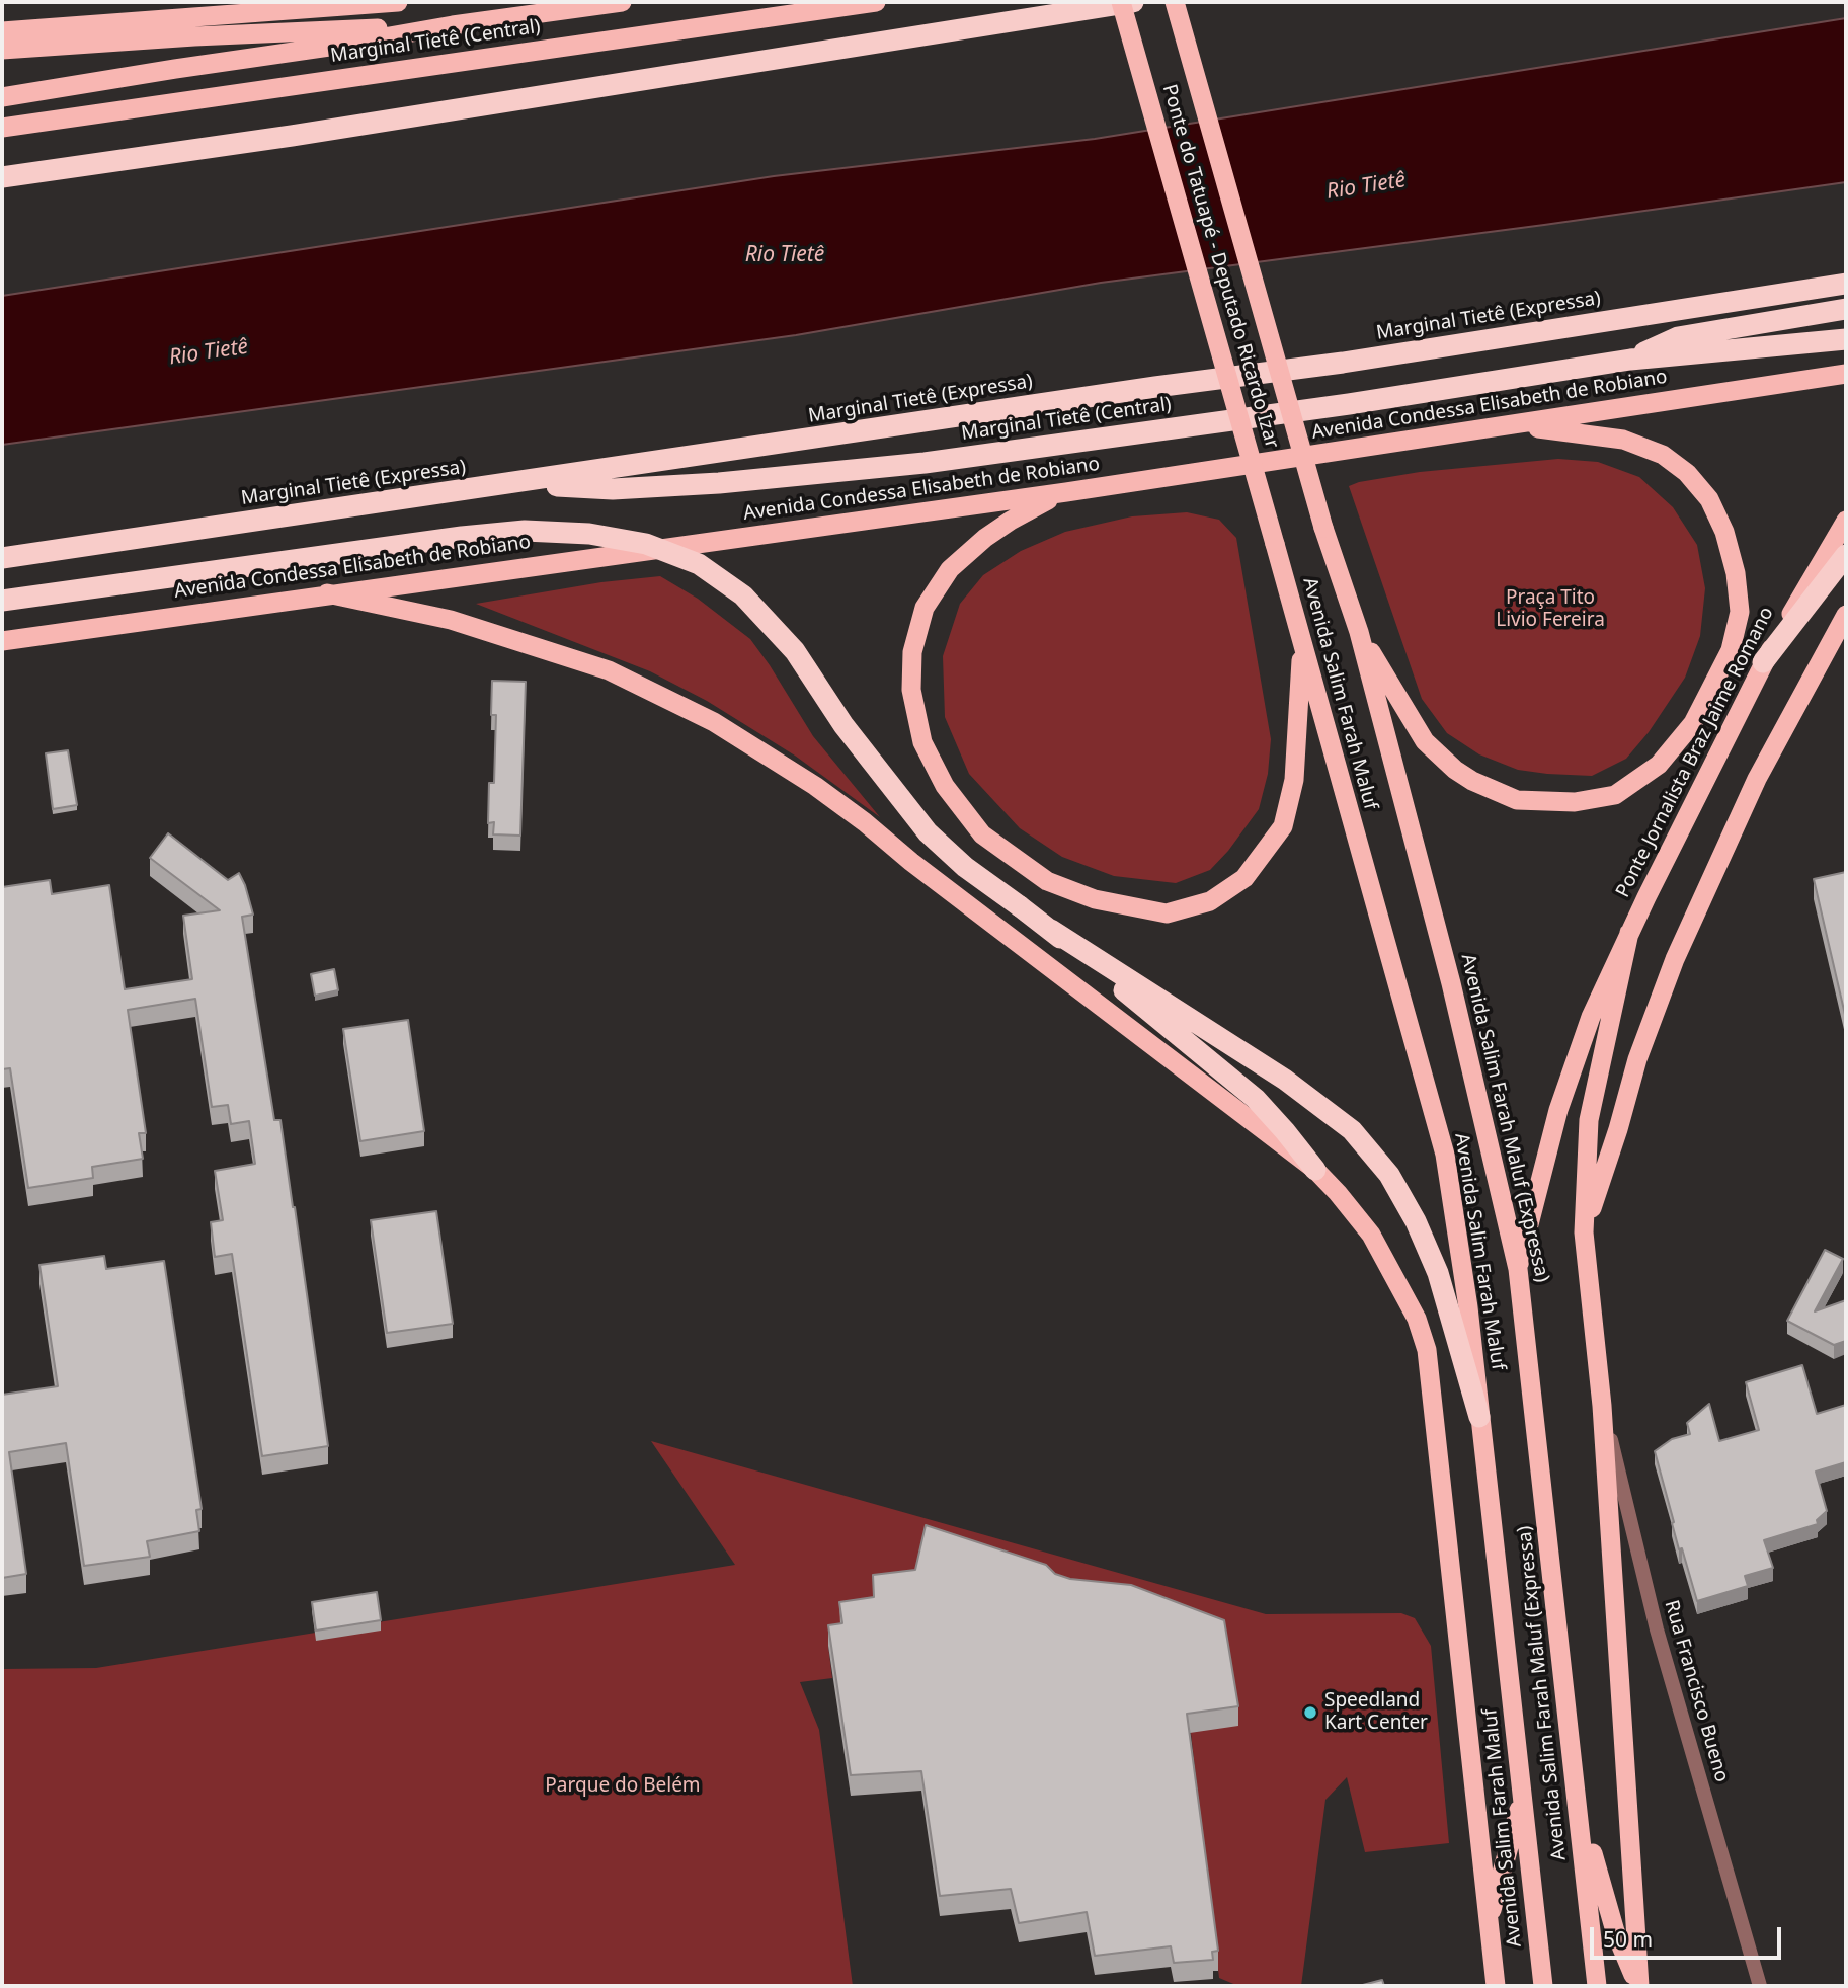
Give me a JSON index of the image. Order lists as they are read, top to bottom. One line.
{"streets":{"highway":["Marginal Tietê (Central)","Ponte do Tatuapé - Deputado Ricardo Izar","Marginal Tietê (Expressa)","Avenida Condessa Elisabeth de Robiano","Avenida Salim Farah Maluf","Ponte Jornalista Braz Jaime Romano","Avenida Salim Farah Maluf (Expressa)"],"street":["Rua Francisco Bueno"]},"crossings":[["Marginal Tietê (Central)","Marginal Tietê (Expressa)"],["Ponte do Tatuapé - Deputado Ricardo Izar","Avenida Salim Farah Maluf"],["Ponte do Tatuapé - Deputado Ricardo Izar","Avenida Salim Farah Maluf (Expressa)"],["Avenida Condessa Elisabeth de Robiano","Avenida Salim Farah Maluf"]],"water":["Rio Tietê"],"parks":["Praça Tito Livio Fereira","Parque do Belém"],"places":["Speedland Kart Center"],"scale_bar":"50 m"}
